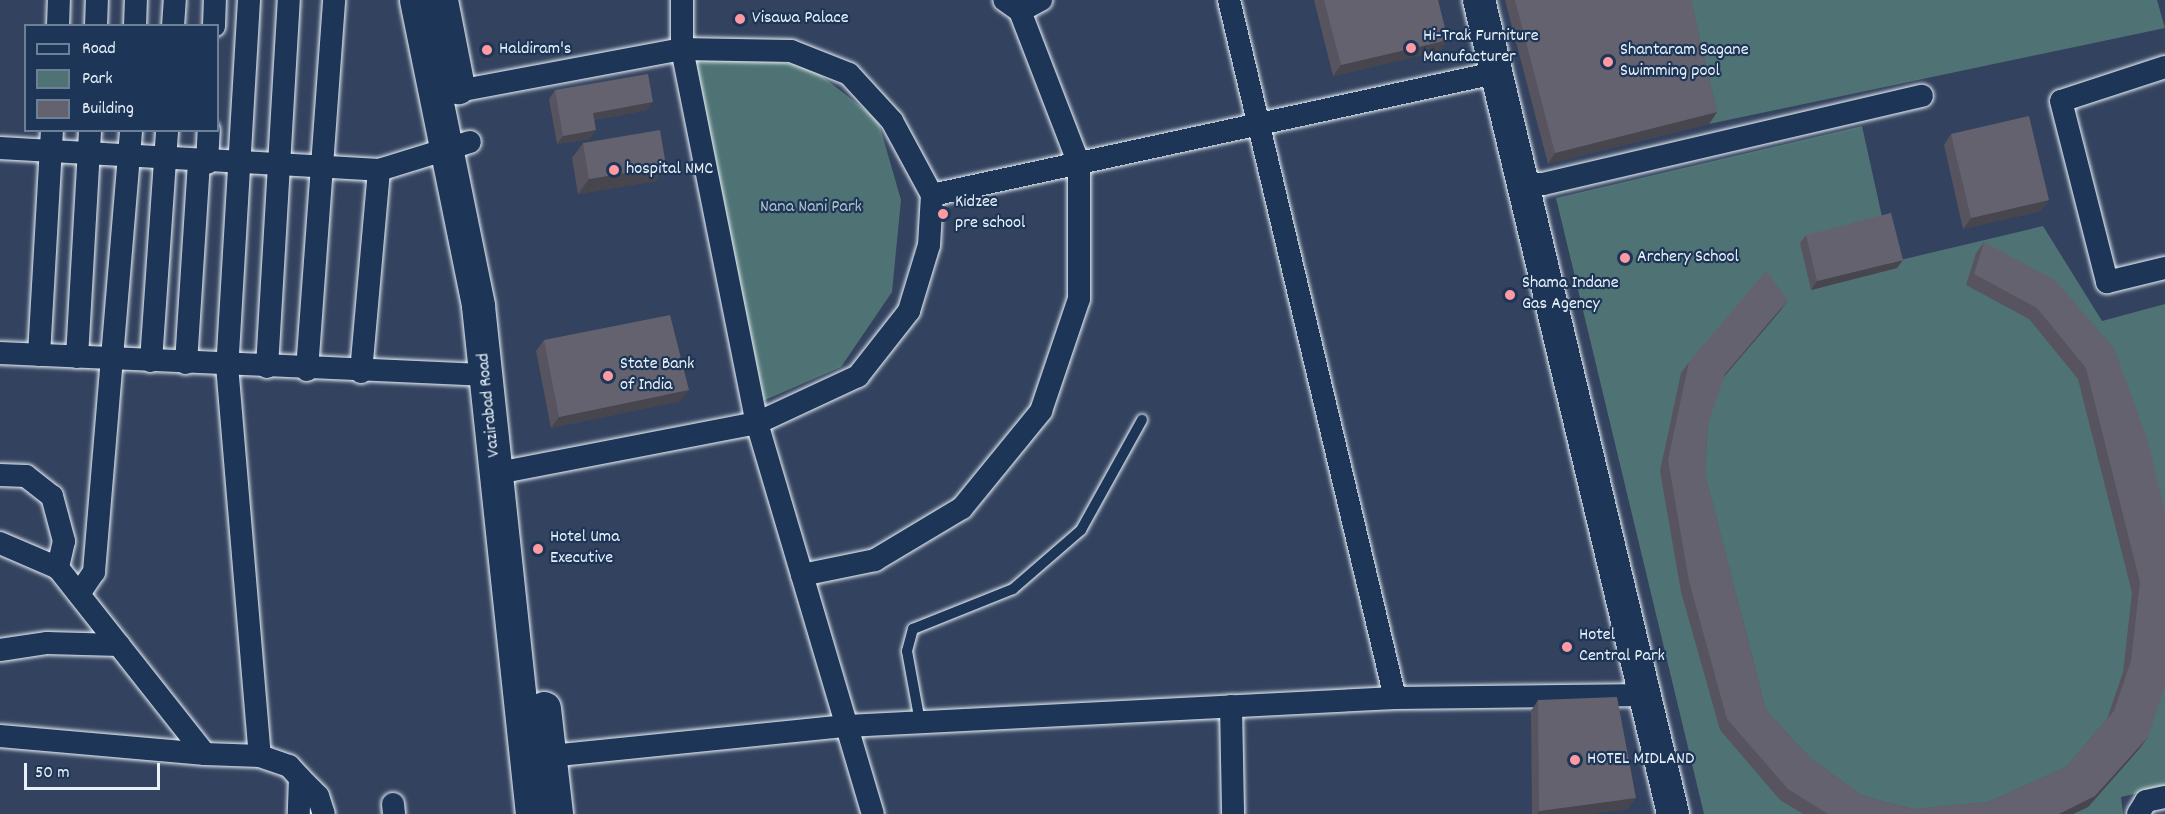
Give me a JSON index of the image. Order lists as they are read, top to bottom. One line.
{"streets":{"main road":["Vazirabad Road"]},"parks":["Nana Nani Park"],"places":["Visawa Palace","Hi-Trak Furniture Manufacturer","Haldiram's","Shantaram Sagane Swimming pool","hospital NMC","Kidzee pre school","Archery School","Shama Indane Gas Agency","State Bank of India","Hotel Uma Executive","Hotel Central Park","HOTEL MIDLAND"],"legend":["Road","Park","Building"],"scale_bar":"50 m"}
